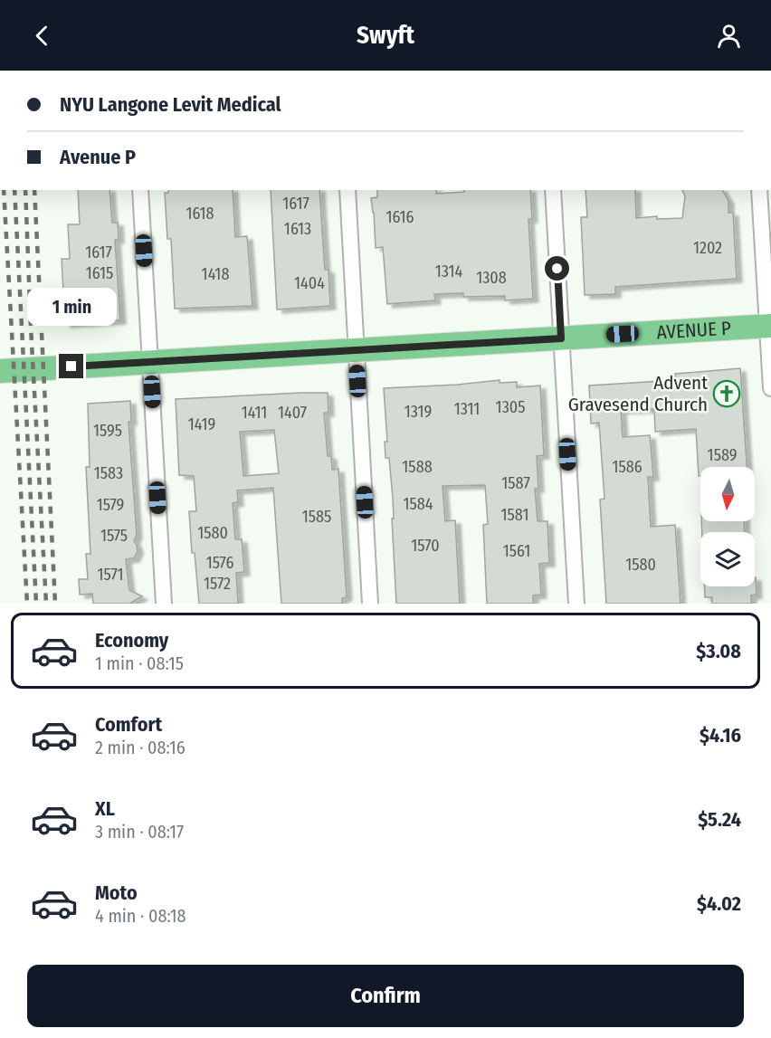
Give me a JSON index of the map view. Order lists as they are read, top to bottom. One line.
{"streets":{"main road":["AVENUE P"]},"places":{"church":["Advent Gravesend Church"]},"house_numbers":["1617","1618","1616","1613","1202","1617","1314","1615","1418","1308","1404","1305","1311","1319","1411","1407","1419","1595","1589","1588","1586","1583","1587","1584","1579","1581","1585","1580","1575","1570","1561","1576","1580","1571","1572"],"north":"bottom","page":{"header":"Swyft","banner":["NYU Langone Levit Medical","Avenue P"],"bubble":"1 min","list":[{"name":"Economy","note":"1 min · 08:15","value":"$3.08"},{"name":"Comfort","note":"2 min · 08:16","value":"$4.16"},{"name":"XL","note":"3 min · 08:17","value":"$5.24"},{"name":"Moto","note":"4 min · 08:18","value":"$4.02"}],"buttons":"Confirm"}}
